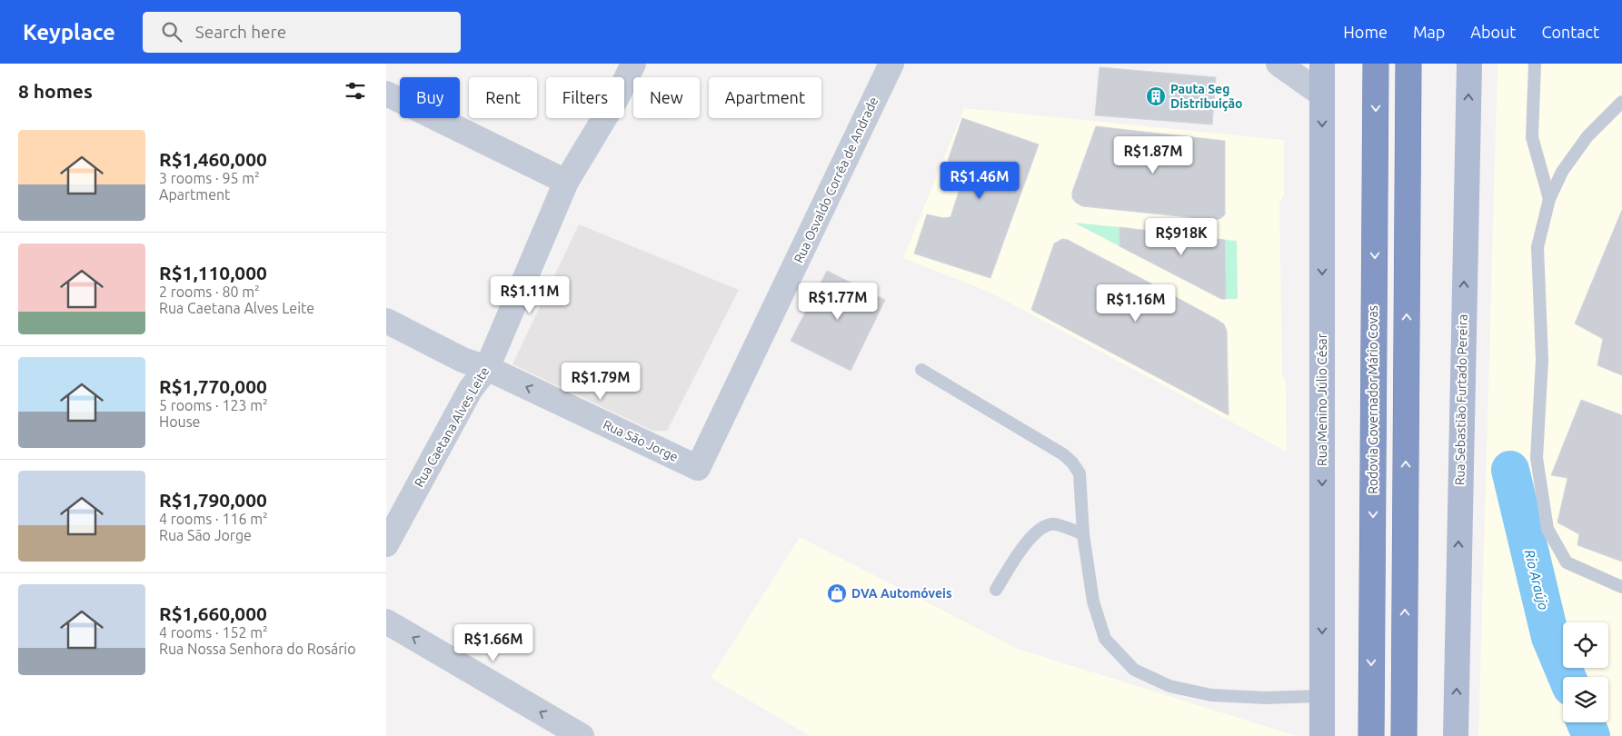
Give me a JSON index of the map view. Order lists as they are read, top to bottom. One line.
{"streets":{"highway":["Rodovia Governador Mário Covas"],"main road":["Rua Menino Júlio César","Rua Sebastião Furtado Pereira"],"street":["Rua Osvaldo Corrêa de Andrade","Rua Caetana Alves Leite","Rua São Jorge"]},"crossings":[["Rua Osvaldo Corrêa de Andrade","Rua São Jorge"],["Rua Caetana Alves Leite","Rua São Jorge"]],"one_way":["Rua Menino Júlio César","Rua Sebastião Furtado Pereira","Rua São Jorge"],"water":["Rio Araújo"],"places":{"building":["Pauta Seg Distribuição"],"shop":["DVA Automóveis"]},"page":{"header":"Keyplace","search":"Search here","nav":["Home","Map","About","Contact"],"heading":"8 homes","chip":["Buy","Rent","Filters","New","Apartment"],"list":[{"name":"R$1,460,000","note":"3 rooms · 95 m² · Apartment"},{"name":"R$1,110,000","note":"2 rooms · 80 m² · Rua Caetana Alves Leite"},{"name":"R$1,770,000","note":"5 rooms · 123 m² · House"},{"name":"R$1,790,000","note":"4 rooms · 116 m² · Rua São Jorge"},{"name":"R$1,660,000","note":"4 rooms · 152 m² · Rua Nossa Senhora do Rosário"}],"price":["R$1.87M","R$1.46M","R$918K","R$1.11M","R$1.77M","R$1.16M","R$1.79M","R$1.66M"]}}
